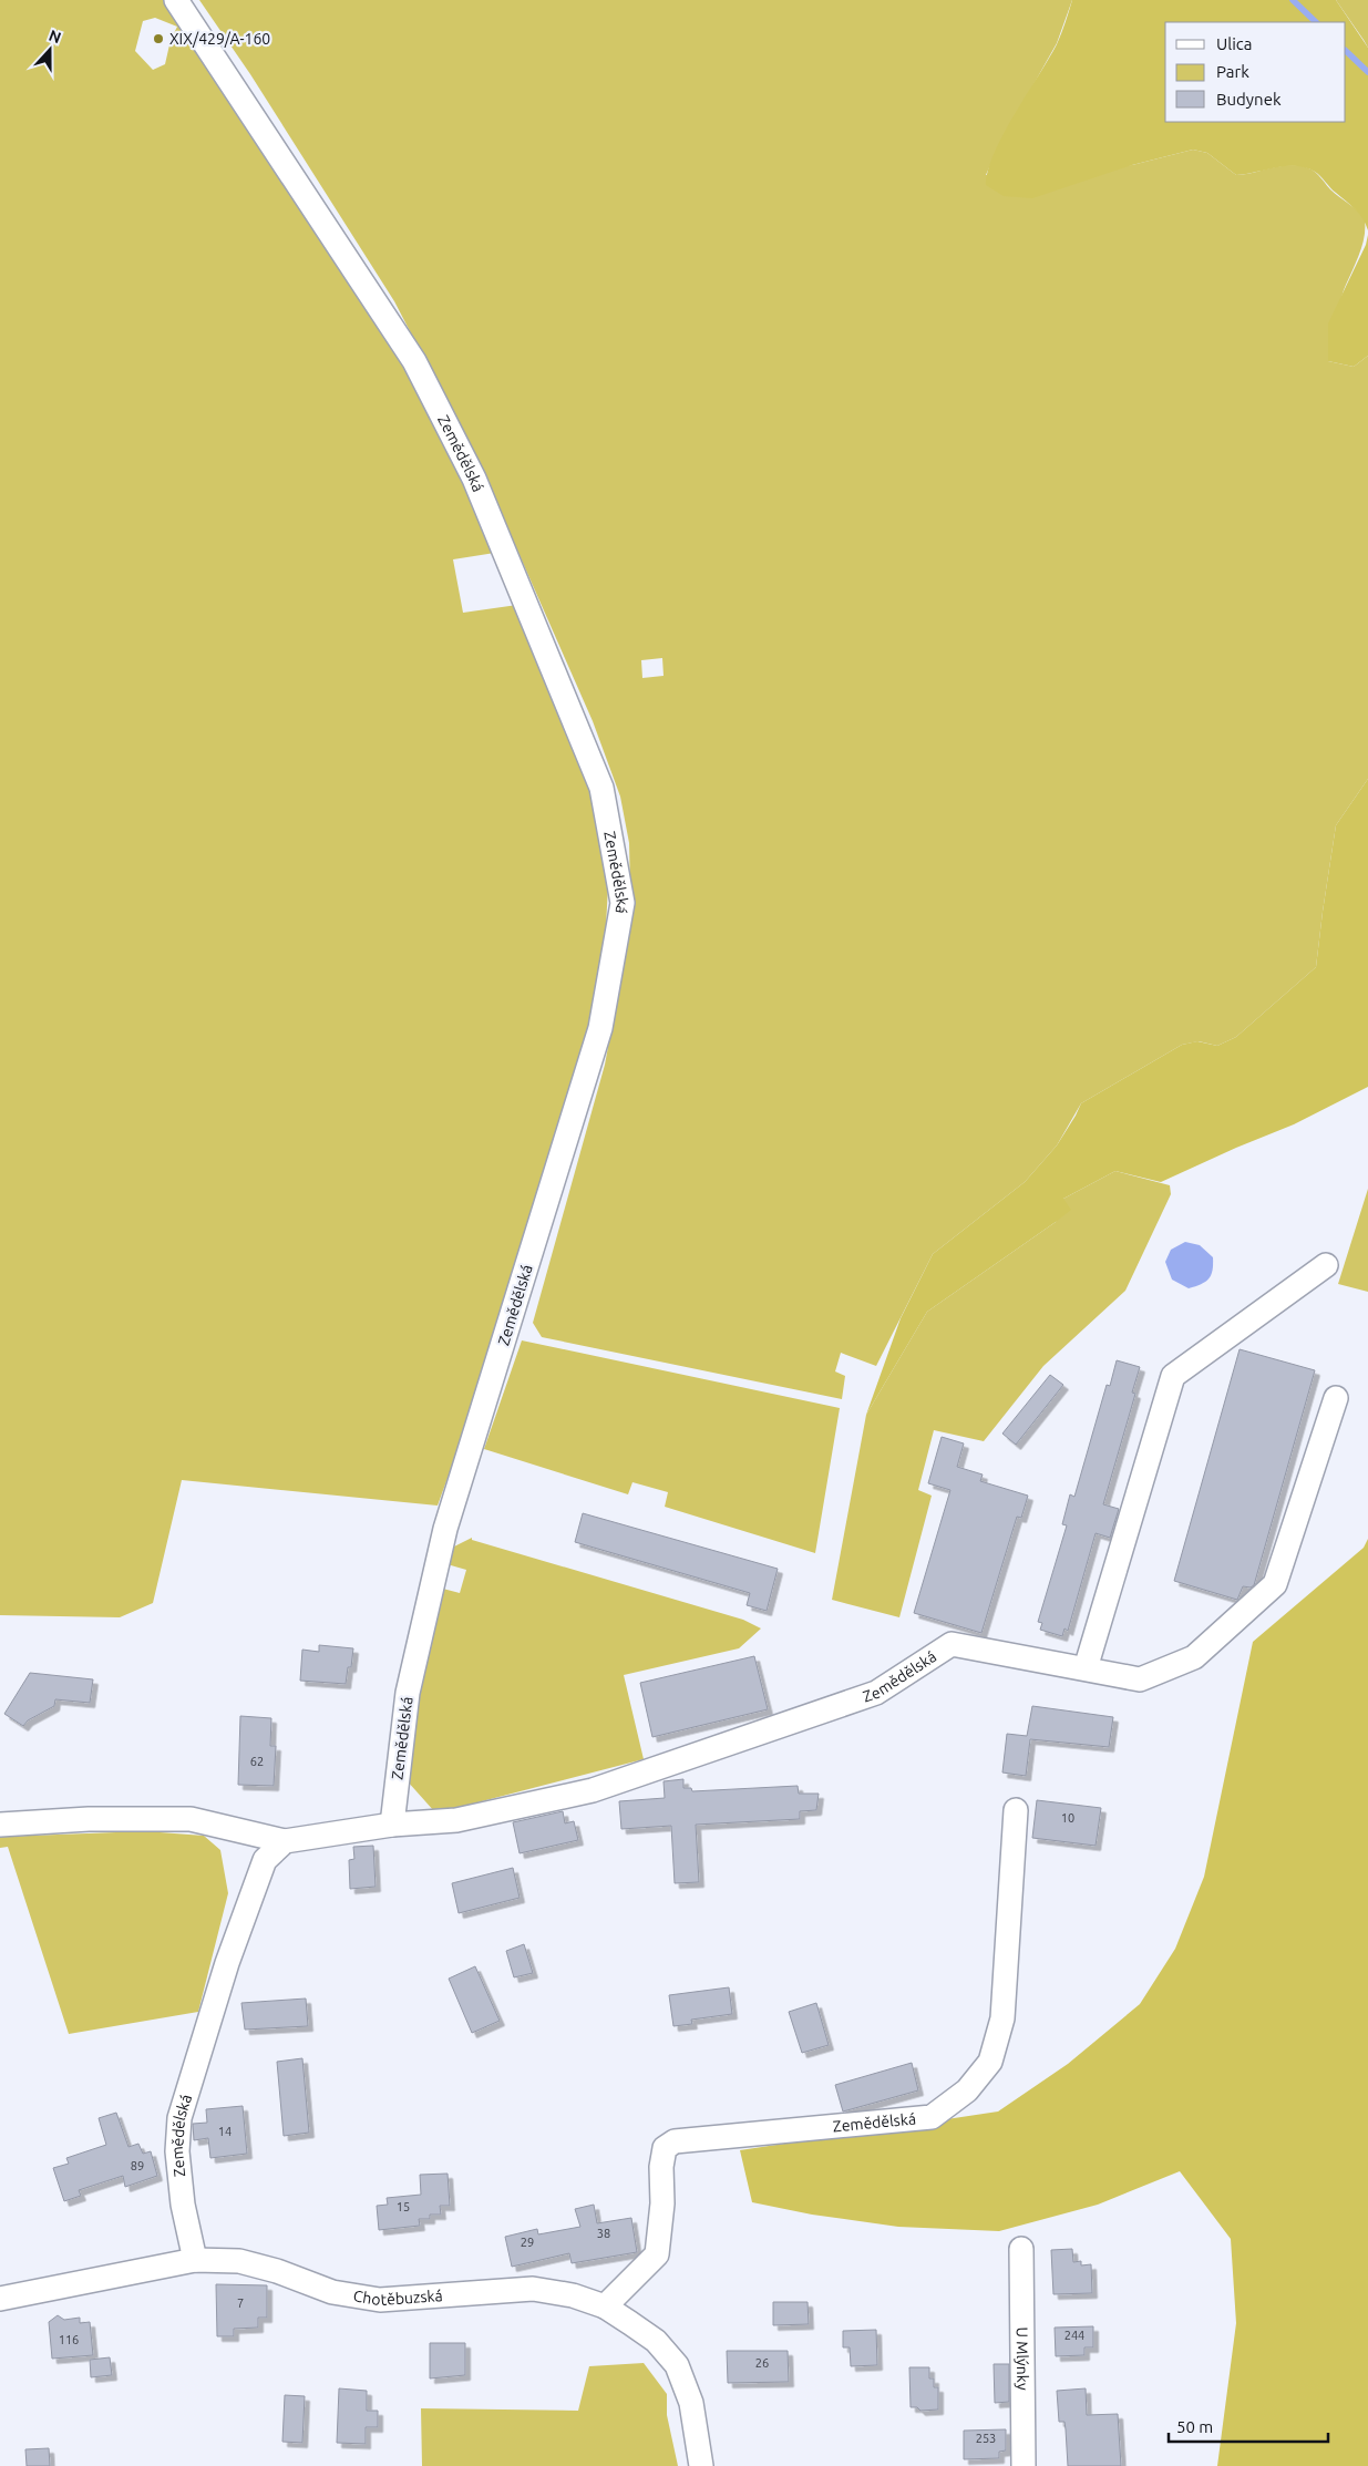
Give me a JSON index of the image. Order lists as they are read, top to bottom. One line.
{"streets":{"street":["Zemědělská","Chotěbuzská","U Mlýnky"]},"crossings":[["Zemědělská","Chotěbuzská"]],"places":["XIX/429/A-160"],"house_numbers":["62","10","14","89","15","38","29","7","244","116","26","253"],"legend":["Ulica","Park","Budynek"],"scale_bar":"50 m","north":"top"}
